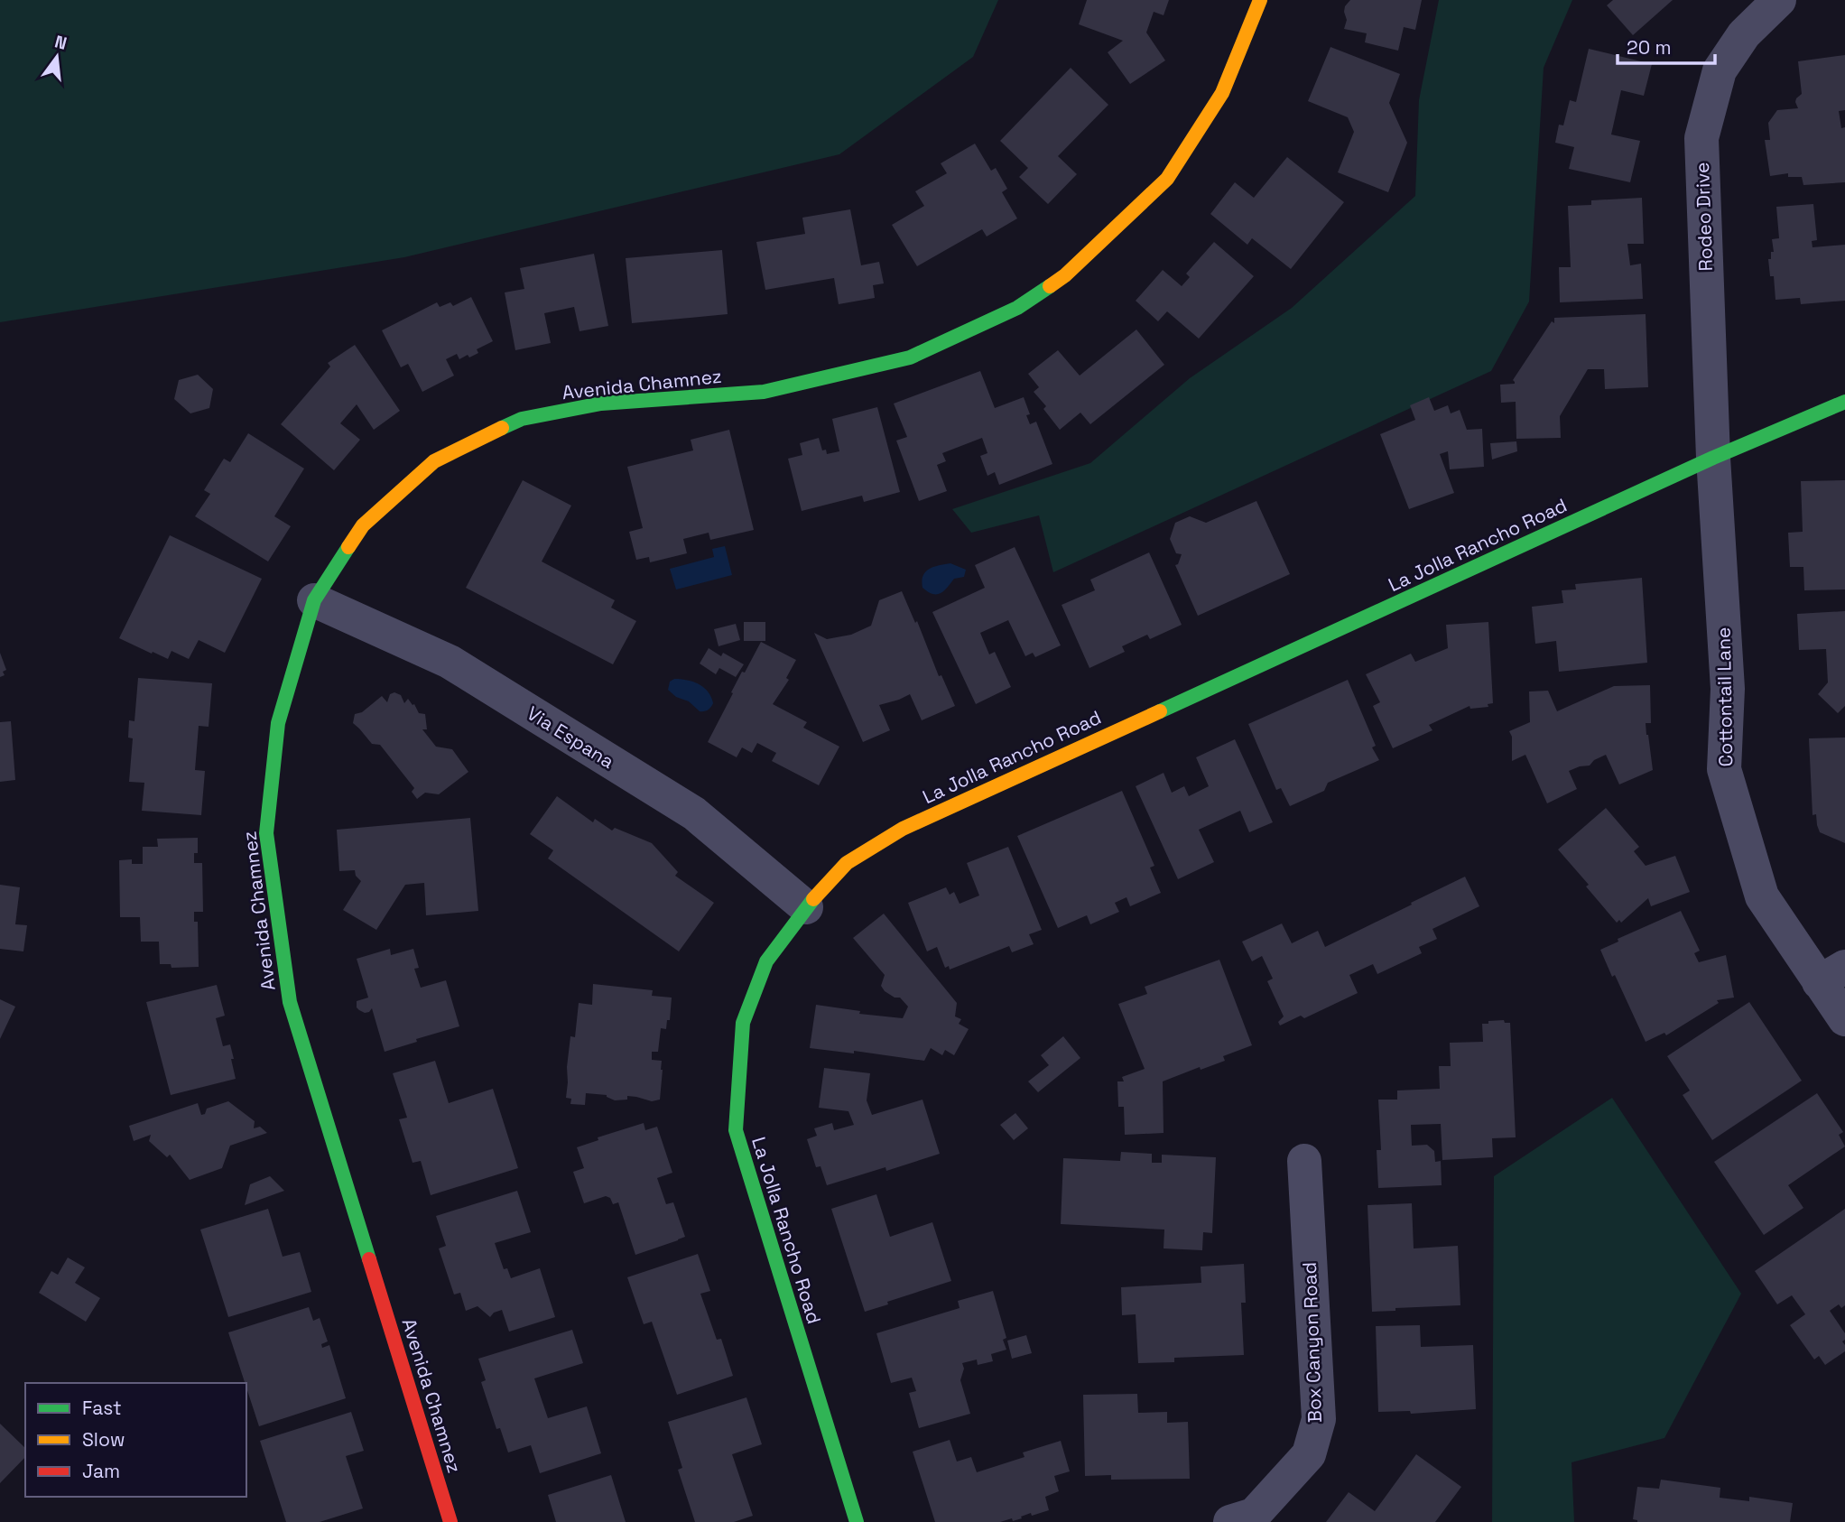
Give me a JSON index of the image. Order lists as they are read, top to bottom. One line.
{"streets":{"street":["Rodeo Drive","Avenida Chamnez","La Jolla Rancho Road","Cottontail Lane","Via Espana","Box Canyon Road"]},"crossings":[["Rodeo Drive","La Jolla Rancho Road"],["Rodeo Drive","Cottontail Lane"],["Avenida Chamnez","Via Espana"],["La Jolla Rancho Road","Cottontail Lane"],["La Jolla Rancho Road","Via Espana"]],"legend":["Fast","Slow","Jam"],"scale_bar":"20 m","north":"top"}
